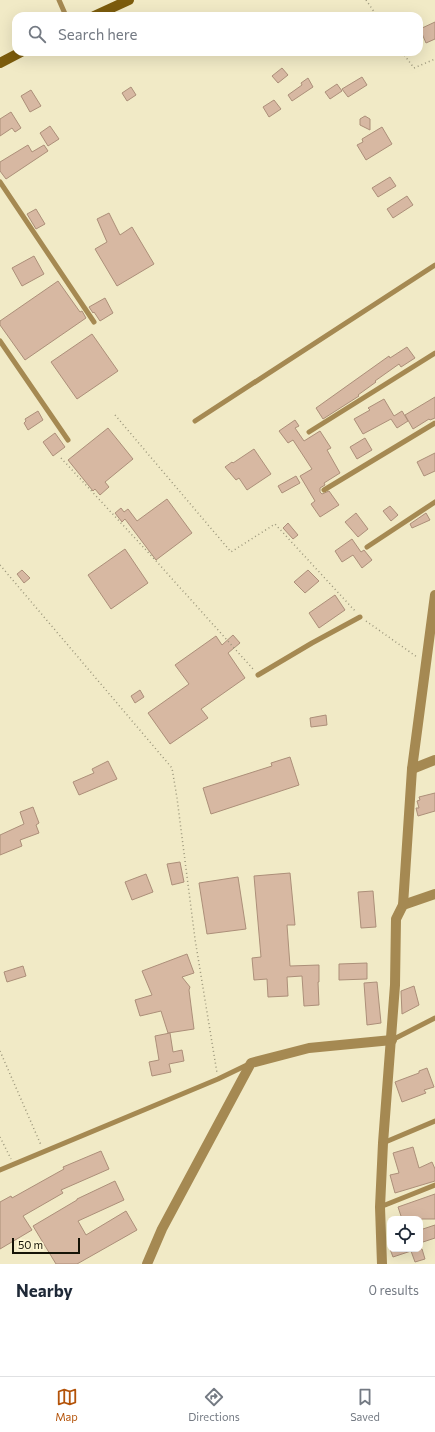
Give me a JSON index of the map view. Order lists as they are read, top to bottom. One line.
{"scale_bar":"50 m","page":{"search":"Search here","scale":"50 m","heading":["Nearby","0 results"],"nav":["Map","Directions","Saved"]}}
